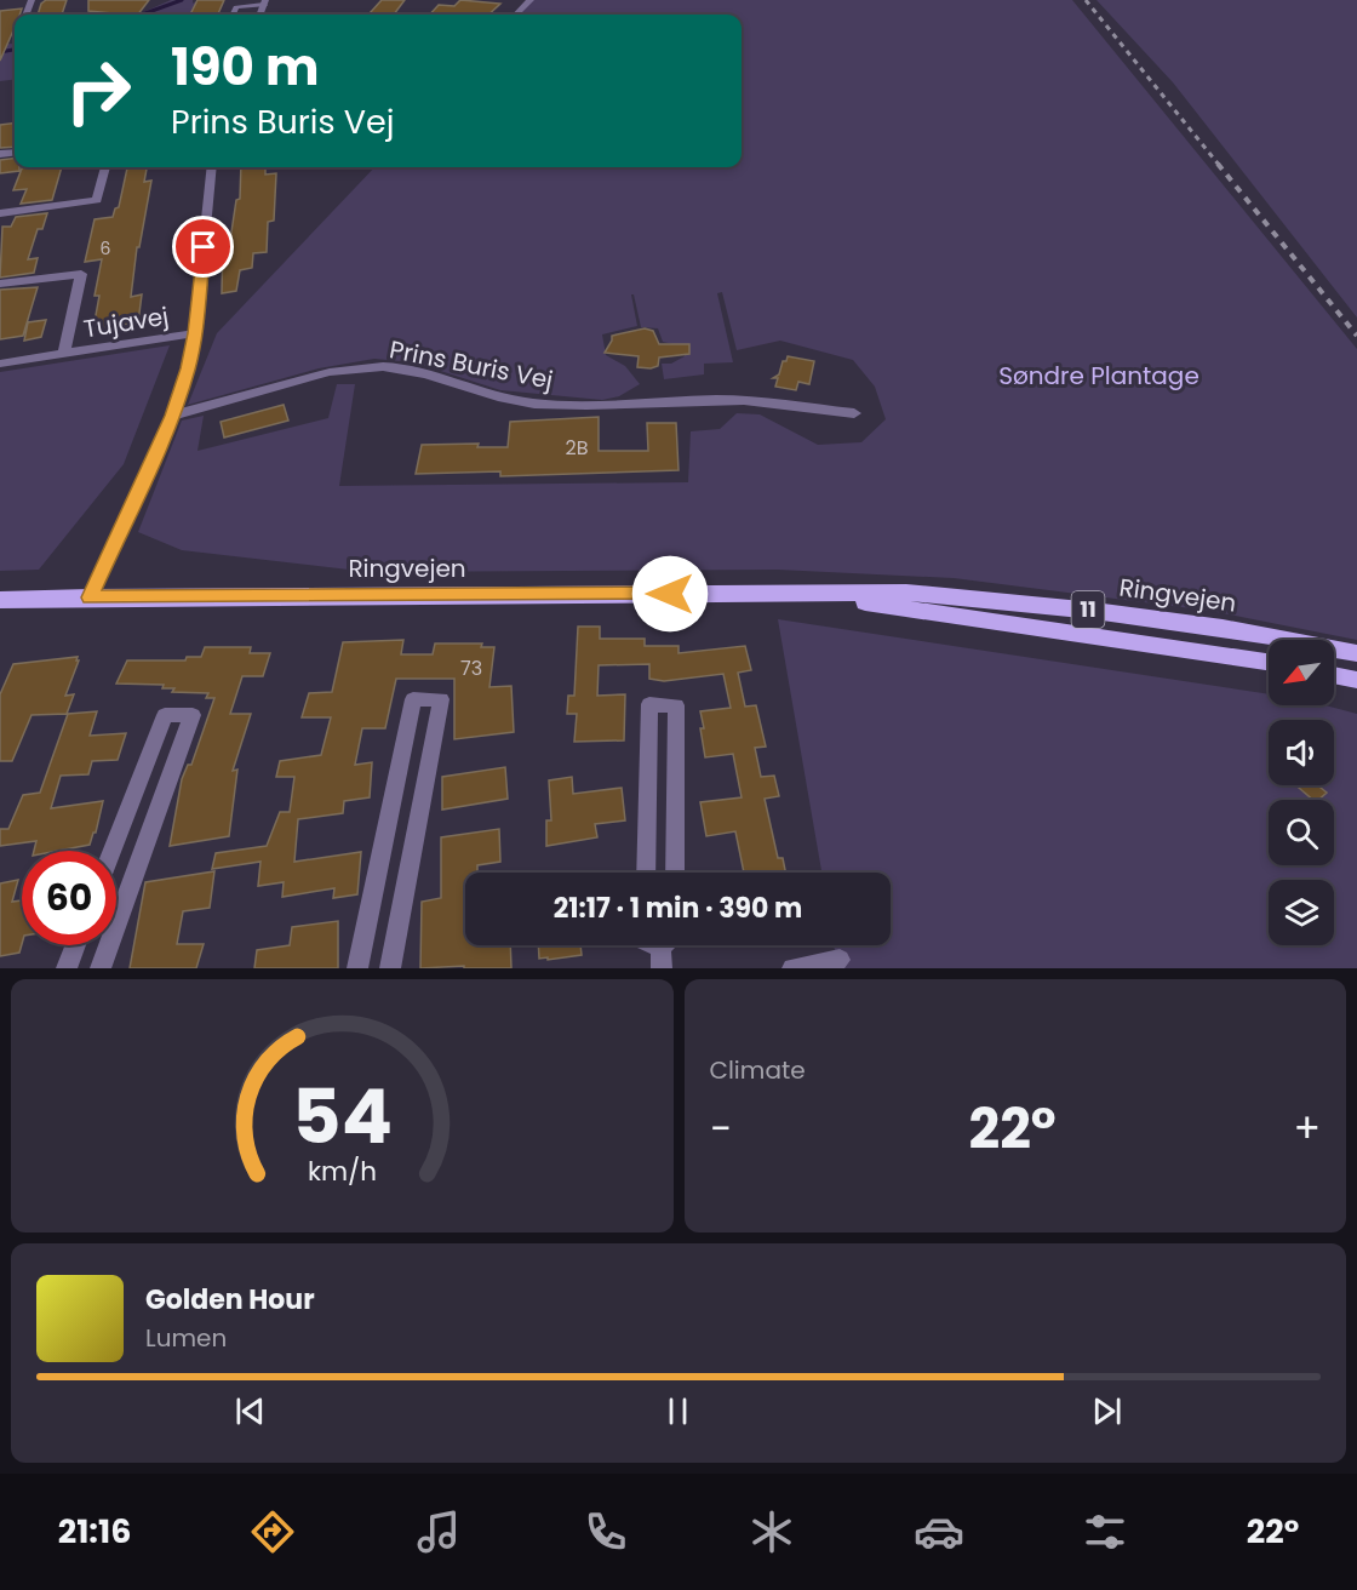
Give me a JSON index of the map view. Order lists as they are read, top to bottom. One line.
{"streets":{"main road":["Ringvejen","11"],"street":["Tujavej","Prins Buris Vej"]},"parks":["Søndre Plantage"],"house_numbers":["6","2B","73"],"north":"bottom left","page":{"turn":["190 m","Prins Buris Vej"],"limit":"60","trip":"21:17 · 1 min · 390 m","tile":"Climate","heat":["−","22°","+"],"song":["Golden Hour","Lumen"],"tabs":["21:16","22°"],"gauge":["54","km/h"]}}
